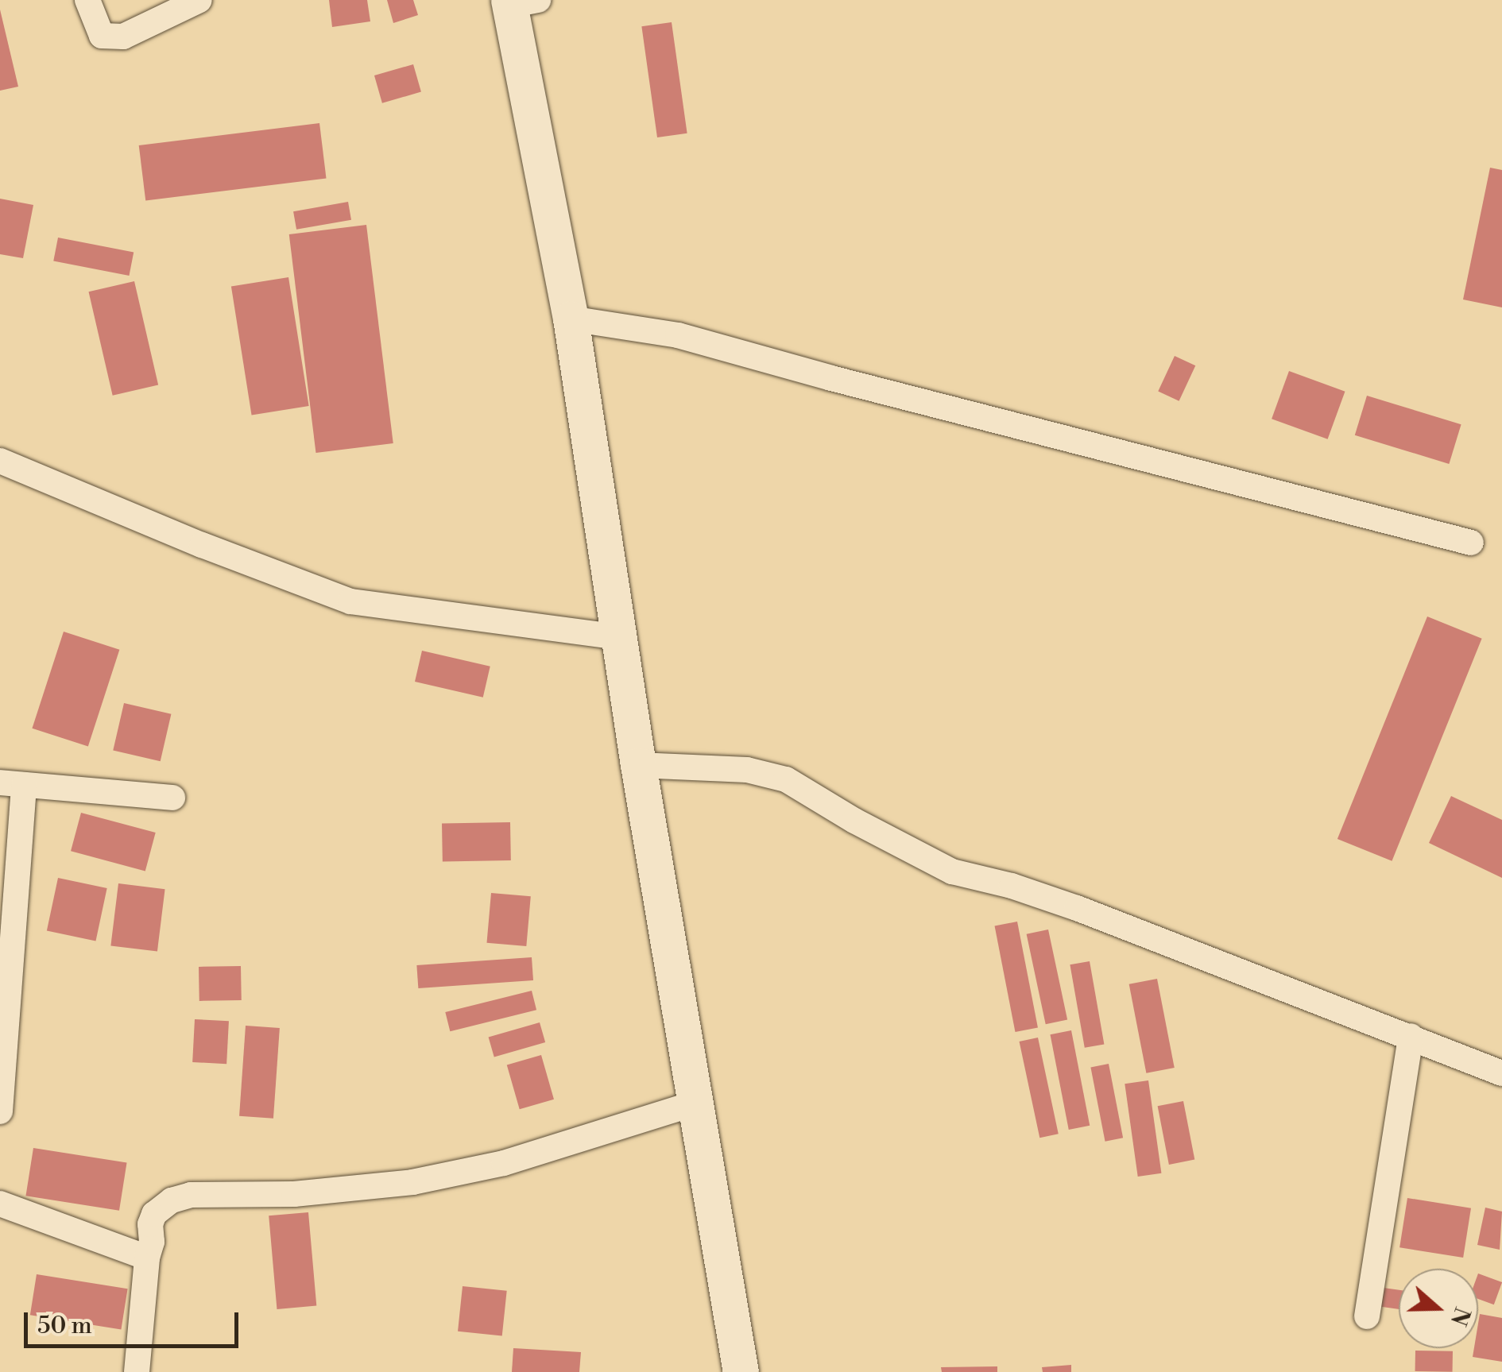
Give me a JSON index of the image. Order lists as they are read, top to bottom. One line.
{"scale_bar":"50 m","north":"right"}
